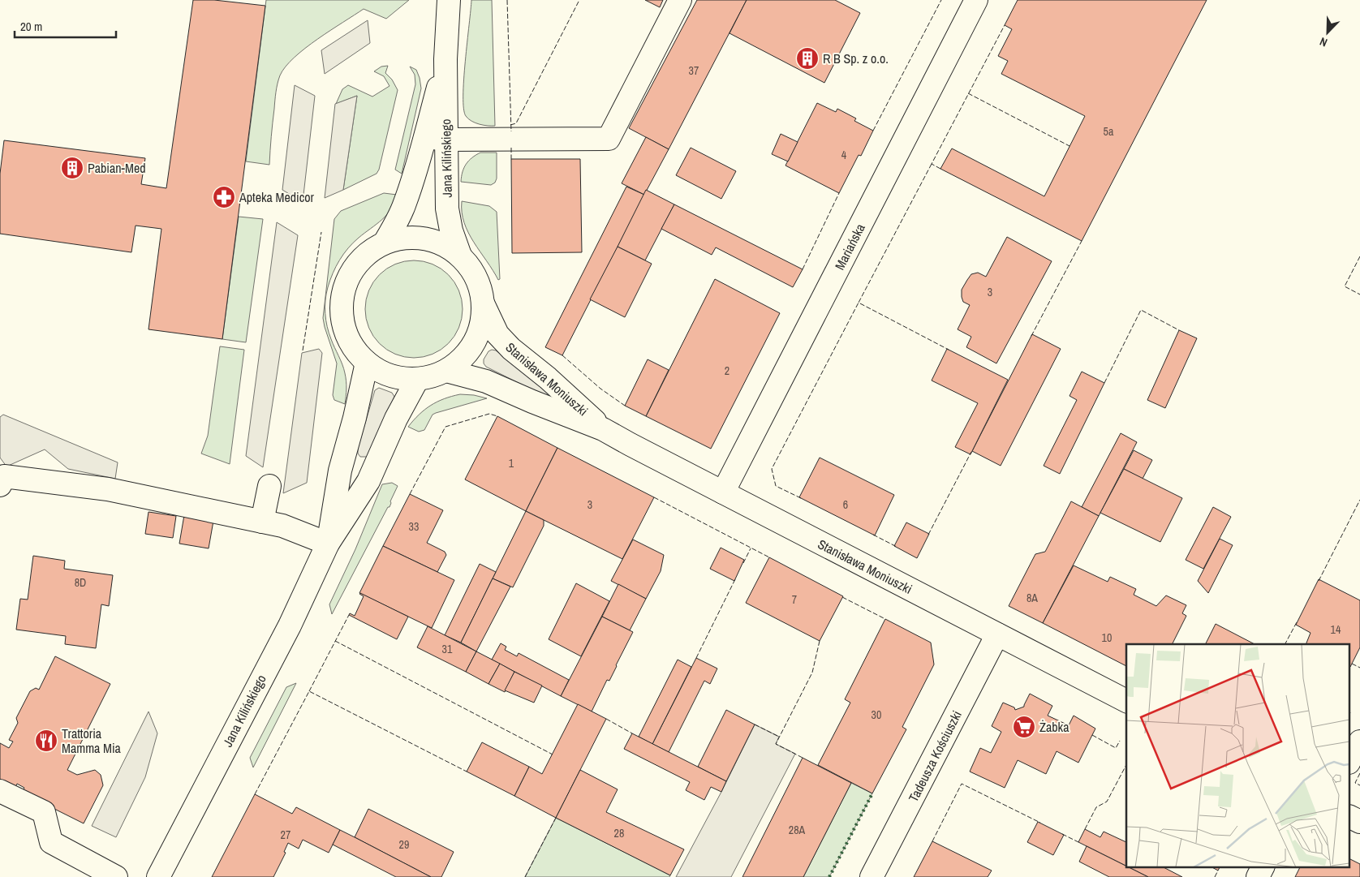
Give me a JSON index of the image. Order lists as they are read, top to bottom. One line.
{"streets":{"street":["Jana Kilińskiego","Mariańska","Stanisława Moniuszki","Tadeusza Kościuszki"]},"crossings":[["Jana Kilińskiego","Stanisława Moniuszki"],["Mariańska","Stanisława Moniuszki"],["Stanisława Moniuszki","Tadeusza Kościuszki"]],"places":{"building":["R B Sp. z o.o.","Pabian-Med"],"pharmacy":["Apteka Medicor"],"supermarket":["Żabka"],"restaurant":["Trattoria Mamma Mia"]},"house_numbers":["37","5a","4","3","2","1","3","6","33","8D","8A","7","14","10","31","30","28A","28","27","29"],"scale_bar":"20 m","north":"bottom left"}
